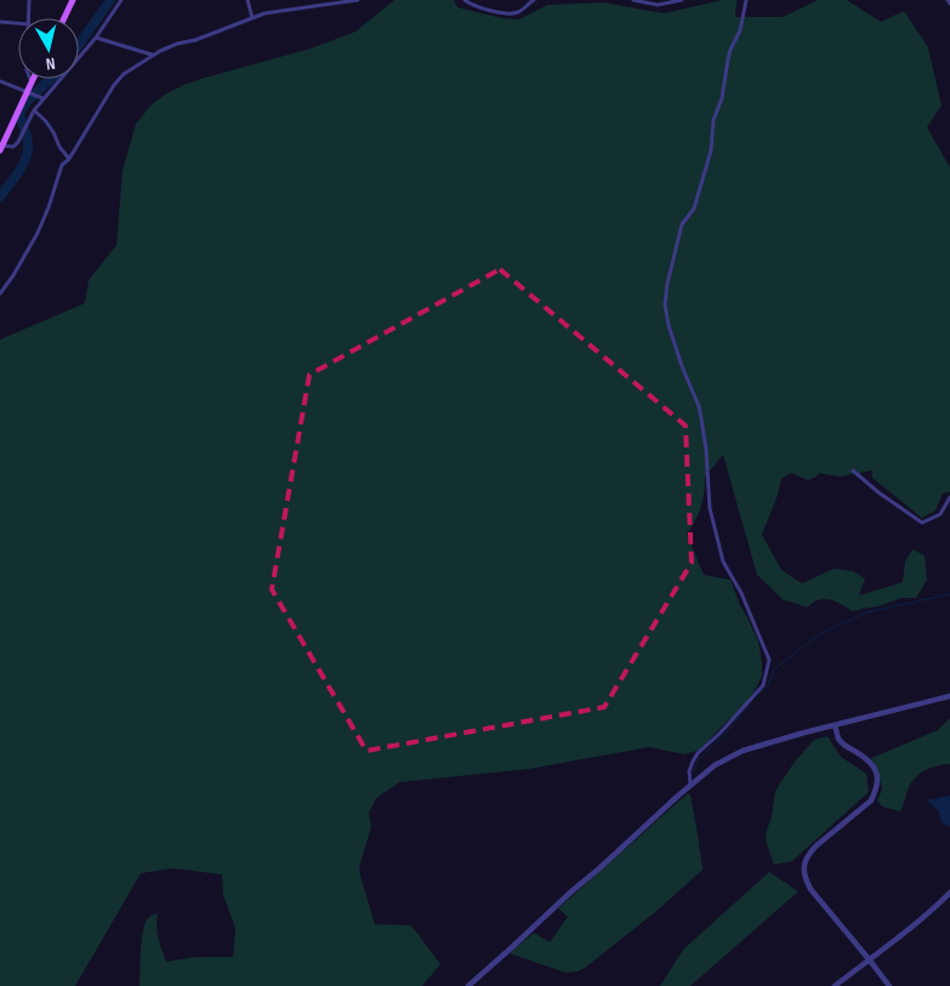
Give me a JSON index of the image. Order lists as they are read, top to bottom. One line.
{"north":"bottom"}
